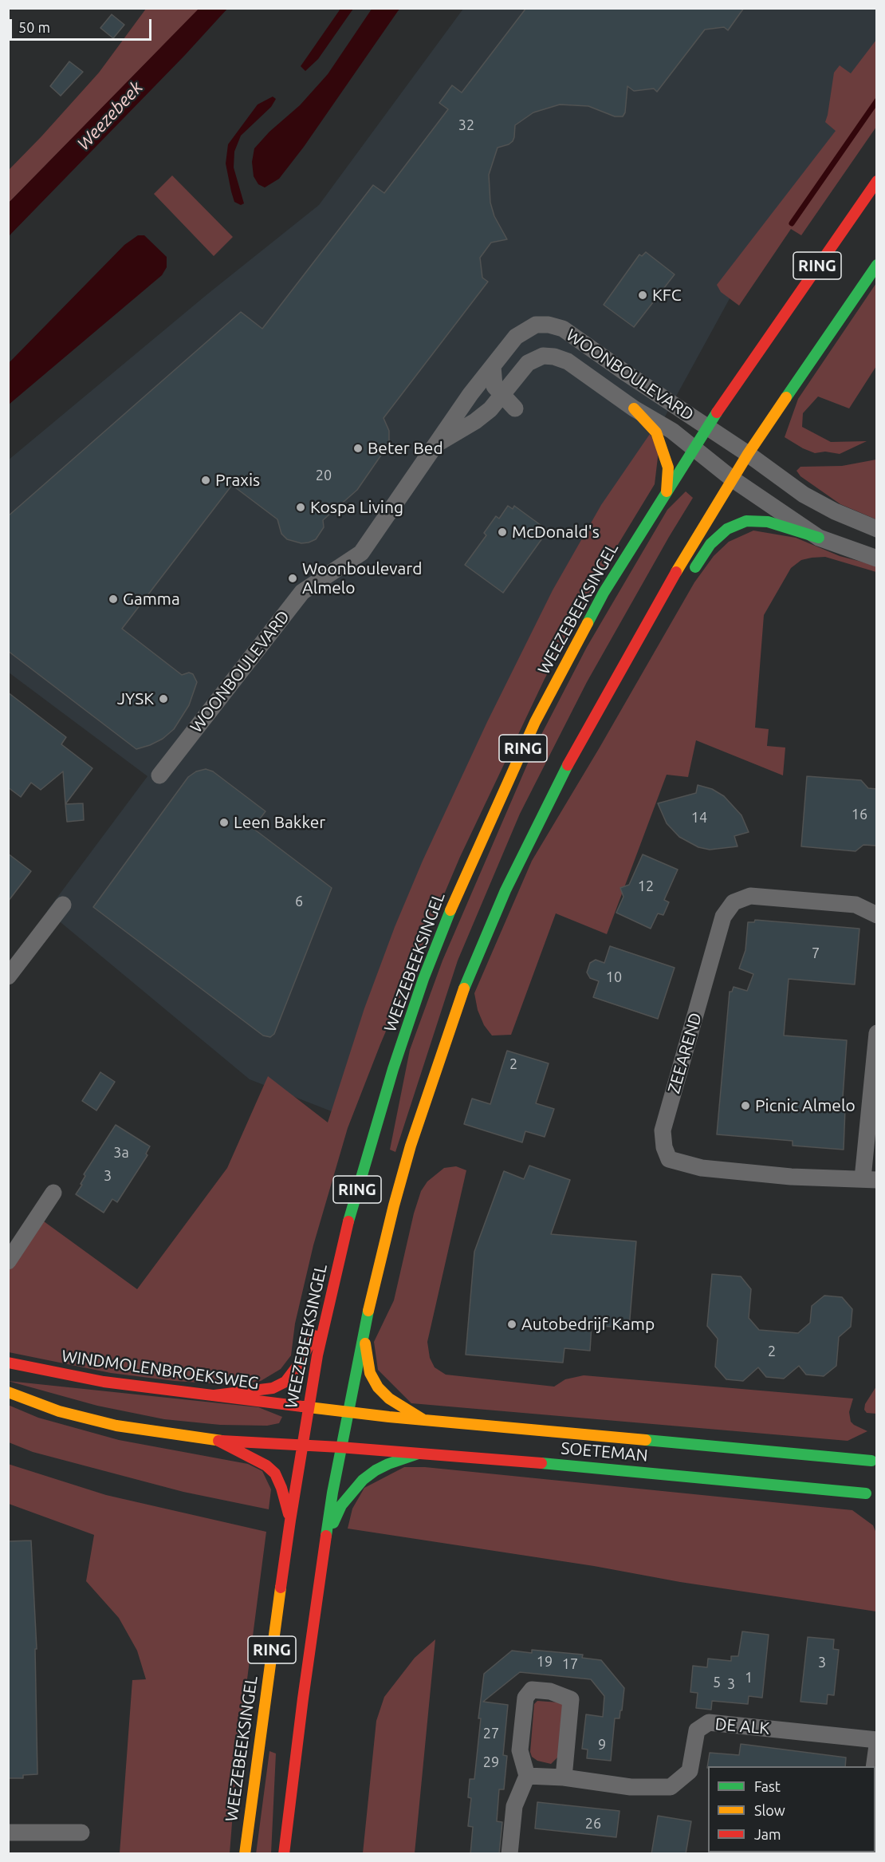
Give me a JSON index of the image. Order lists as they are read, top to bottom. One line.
{"streets":{"main road":["RING","WEEZEBEEKSINGEL","WINDMOLENBROEKSWEG","SOETEMAN"],"street":["WOONBOULEVARD","ZEEAREND","DE ALK"]},"crossings":[["RING","WOONBOULEVARD"],["RING","WINDMOLENBROEKSWEG"],["RING","SOETEMAN"],["WOONBOULEVARD","WEEZEBEEKSINGEL"],["WEEZEBEEKSINGEL","WINDMOLENBROEKSWEG"],["WEEZEBEEKSINGEL","SOETEMAN"],["WINDMOLENBROEKSWEG","SOETEMAN"]],"water":["Weezebeek"],"places":["KFC","Beter Bed","Praxis","Kospa Living","McDonald's","Woonboulevard Almelo","Gamma","JYSK","Leen Bakker","Picnic Almelo","Autobedrijf Kamp"],"house_numbers":["32","20","16","14","12","6","7","10","2","3a","3","2","19","3","17","1","5","3","27","9","29","26"],"legend":["Fast","Slow","Jam"],"scale_bar":"50 m"}
